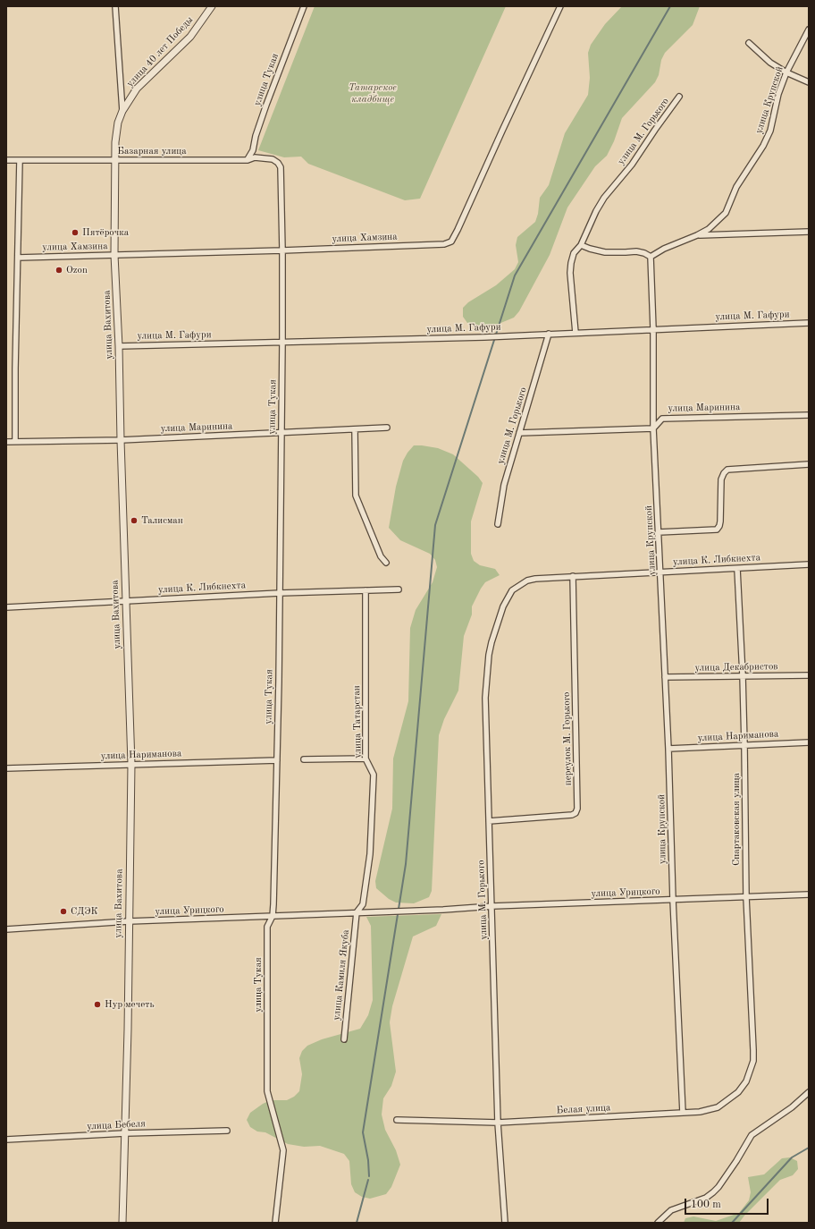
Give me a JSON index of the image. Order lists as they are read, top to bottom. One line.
{"streets":{"street":["улица 40 лет Победы","улица Тукая","улица Крупской","улица М. Горького","Базарная улица","улица Хамзина","улица М. Гафури","улица Вахитова","улица Маринина","улица К. Либкнехта","улица Декабристов","улица Татарстан","улица Нариманова","переулок М. Горького","Спартаковская улица","улица Урицкого","улица Камиля Якуба","Белая улица","улица Бебеля"]},"crossings":[["улица 40 лет Победы","улица Вахитова"],["улица Тукая","Базарная улица"],["улица Тукая","улица Хамзина"],["улица Тукая","улица М. Гафури"],["улица Тукая","улица Маринина"],["улица Тукая","улица К. Либкнехта"],["улица Тукая","улица Нариманова"],["улица Тукая","улица Урицкого"],["улица Крупской","улица М. Гафури"],["улица Крупской","улица Маринина"],["улица Крупской","улица К. Либкнехта"],["улица Крупской","улица Декабристов"],["улица Крупской","улица Нариманова"],["улица Крупской","улица Урицкого"],["улица Крупской","Белая улица"],["улица М. Горького","улица М. Гафури"],["улица М. Горького","улица К. Либкнехта"],["улица М. Горького","переулок М. Горького"],["улица М. Горького","улица Урицкого"],["улица М. Горького","Белая улица"],["Базарная улица","улица Вахитова"],["улица Хамзина","улица Вахитова"],["улица М. Гафури","улица Вахитова"],["улица Вахитова","улица Маринина"],["улица Вахитова","улица К. Либкнехта"],["улица Вахитова","улица Нариманова"],["улица Вахитова","улица Урицкого"],["улица Вахитова","улица Бебеля"],["улица К. Либкнехта","улица Татарстан"],["улица К. Либкнехта","переулок М. Горького"],["улица К. Либкнехта","Спартаковская улица"],["улица Декабристов","Спартаковская улица"],["улица Татарстан","улица Урицкого"],["улица Татарстан","улица Камиля Якуба"],["улица Нариманова","Спартаковская улица"],["Спартаковская улица","улица Урицкого"],["Спартаковская улица","Белая улица"],["улица Урицкого","улица Камиля Якуба"]],"parks":["Татарское кладбище"],"places":["Пятёрочка","Ozon","Талисман","СДЭК","Нур мечеть"],"scale_bar":"100 m"}
